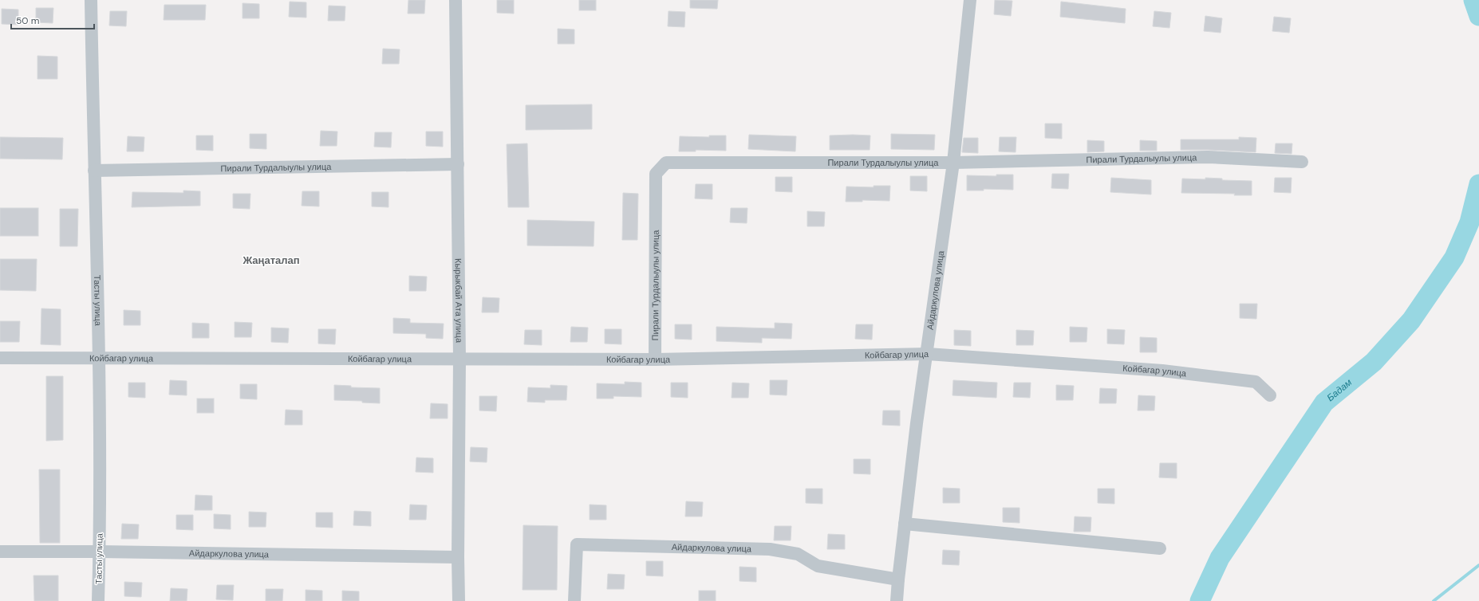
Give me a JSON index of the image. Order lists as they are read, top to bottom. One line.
{"streets":{"street":["Пирали Турдалыулы улица","Айдаркулова улица","Тасты улица","Кырыкбай Ата улица","Койбагар улица"]},"crossings":[["Пирали Турдалыулы улица","Айдаркулова улица"],["Пирали Турдалыулы улица","Тасты улица"],["Пирали Турдалыулы улица","Кырыкбай Ата улица"],["Пирали Турдалыулы улица","Койбагар улица"],["Айдаркулова улица","Тасты улица"],["Айдаркулова улица","Кырыкбай Ата улица"],["Айдаркулова улица","Койбагар улица"],["Тасты улица","Койбагар улица"],["Кырыкбай Ата улица","Койбагар улица"]],"districts":["Жаңаталап"],"water":["Бадам"],"scale_bar":"50 m"}
